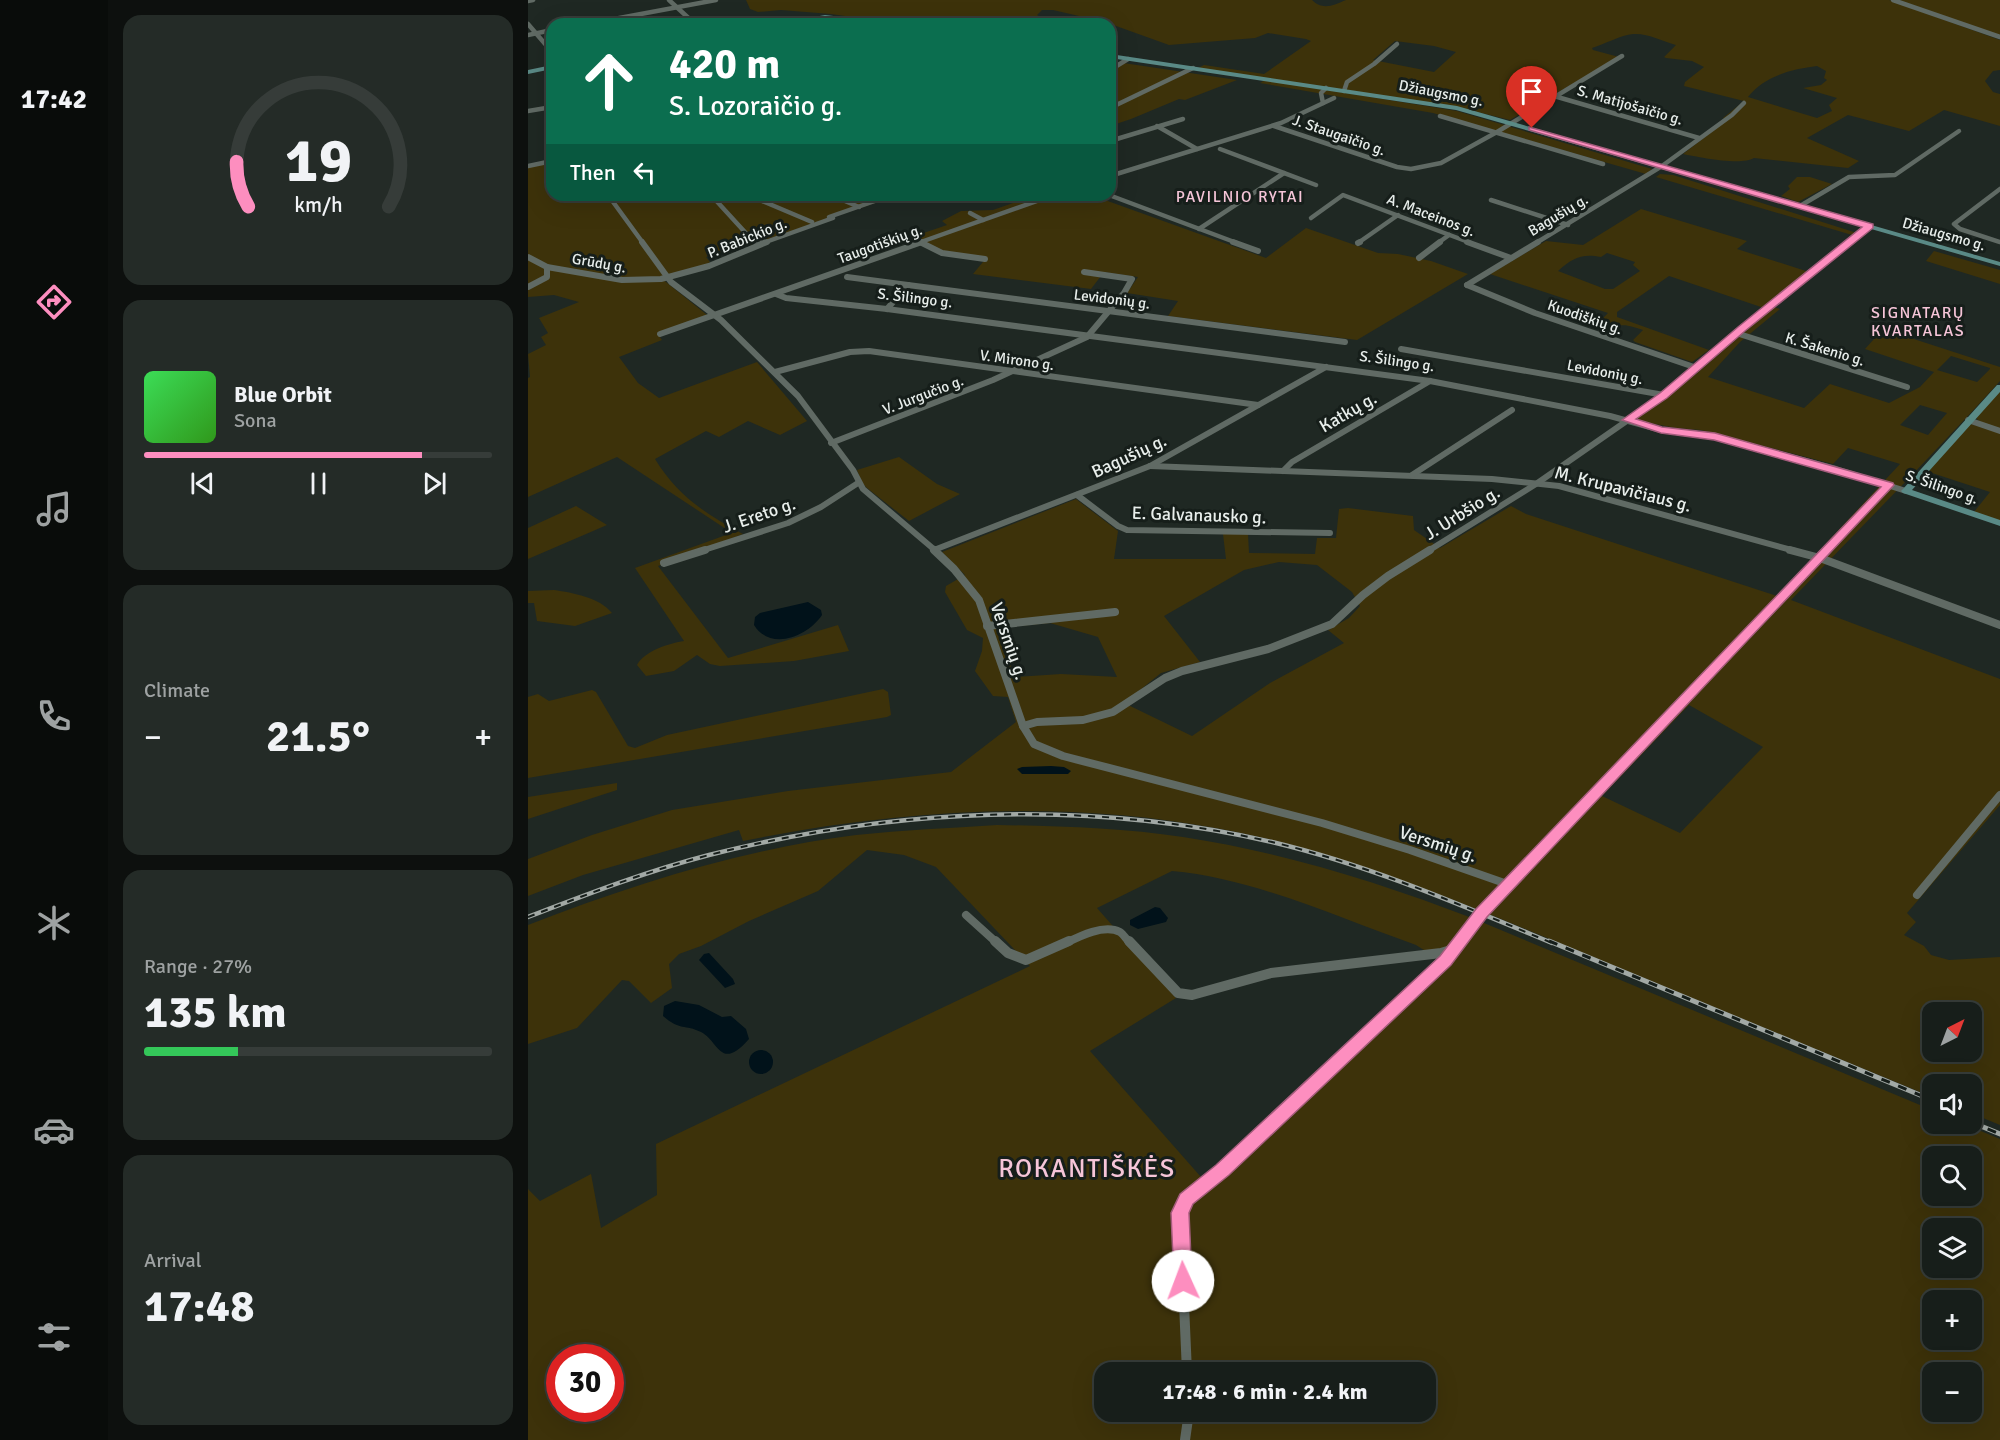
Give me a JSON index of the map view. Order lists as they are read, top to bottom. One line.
{"streets":{"street":["Džiaugsmo g.","S. Matijošaičio g.","J. Staugaičio g.","A. Maceinos g.","Bagušių g.","P. Babickio g.","Taugotiškių g.","Grūdų g.","S. Šilingo g.","Levidonių g.","Kuodiškių g.","K. Šakenio g.","V. Mirono g.","V. Jurgučio g.","Katkų g.","M. Krupavičiaus g.","J. Urbšio g.","J. Ereto g.","E. Galvanausko g.","Versmių g."]},"crossings":[["Džiaugsmo g.","J. Staugaičio g."],["Džiaugsmo g.","Bagušių g."],["Džiaugsmo g.","J. Urbšio g."],["S. Matijošaičio g.","J. Staugaičio g."],["S. Matijošaičio g.","Bagušių g."],["A. Maceinos g.","Bagušių g."],["Bagušių g.","S. Šilingo g."],["Bagušių g.","Kuodiškių g."],["Bagušių g.","V. Mirono g."],["Bagušių g.","M. Krupavičiaus g."],["Bagušių g.","E. Galvanausko g."],["Bagušių g.","Versmių g."],["P. Babickio g.","Grūdų g."],["P. Babickio g.","Versmių g."],["Taugotiškių g.","S. Šilingo g."],["Taugotiškių g.","Versmių g."],["Grūdų g.","Versmių g."],["S. Šilingo g.","V. Jurgučio g."],["S. Šilingo g.","Katkų g."],["S. Šilingo g.","J. Urbšio g."],["Levidonių g.","V. Jurgučio g."],["Levidonių g.","J. Urbšio g."],["Kuodiškių g.","J. Urbšio g."],["K. Šakenio g.","J. Urbšio g."],["V. Mirono g.","V. Jurgučio g."],["V. Mirono g.","Versmių g."],["V. Jurgučio g.","Versmių g."],["Katkų g.","M. Krupavičiaus g."],["M. Krupavičiaus g.","J. Urbšio g."],["J. Urbšio g.","Versmių g."],["J. Ereto g.","Versmių g."]],"districts":["PAVILNIO RYTAI","SIGNATARŲ KVARTALAS","ROKANTIŠKĖS"],"north":"top right","page":{"tabs":"17:42","turn":["420 m","S. Lozoraičio g."],"then":"Then","song":["Blue Orbit","Sona"],"tile":["Climate",["Range · 27%","135 km"],["Arrival","17:48"]],"heat":["−","21.5°","+"],"map_buttons":["+","−"],"limit":"30","trip":"17:48 · 6 min · 2.4 km","gauge":["19","km/h"]}}
